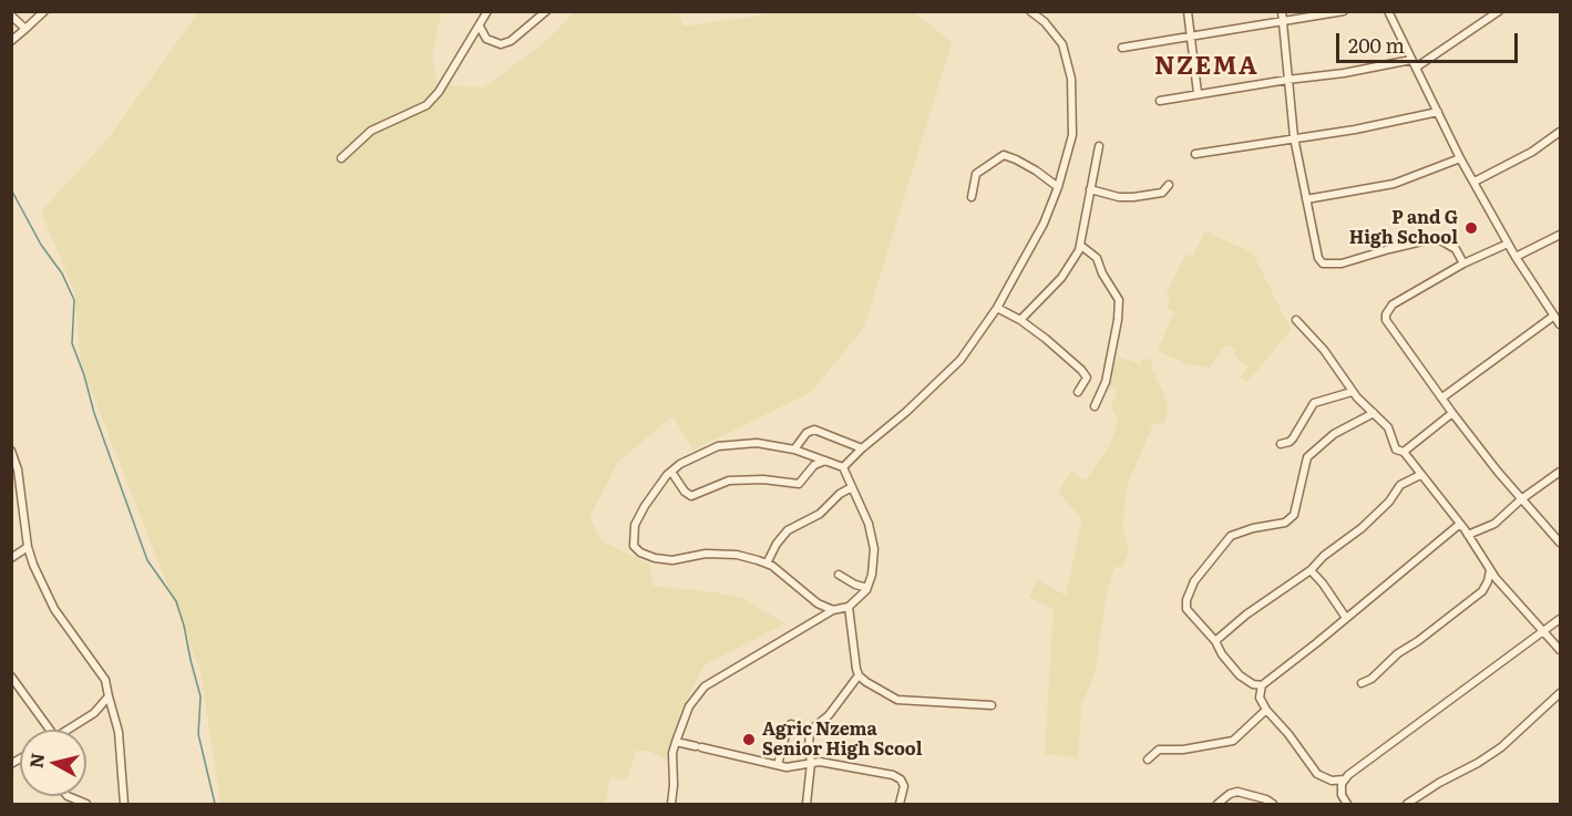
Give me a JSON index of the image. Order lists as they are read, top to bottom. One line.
{"districts":["NZEMA"],"places":["P and G High School","Agric Nzema Senior High Scool"],"scale_bar":"200 m","north":"left"}
